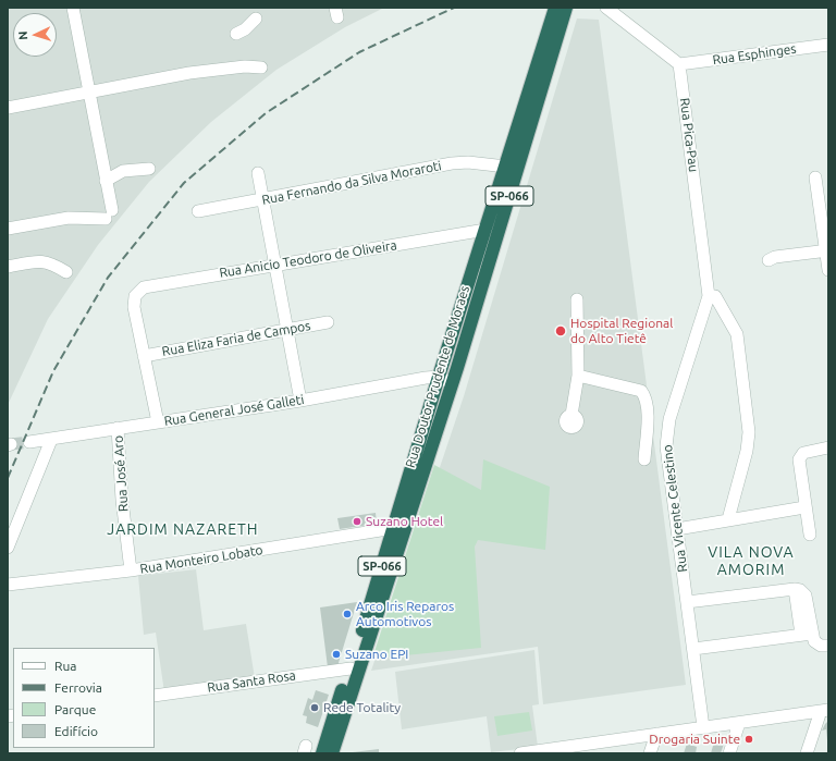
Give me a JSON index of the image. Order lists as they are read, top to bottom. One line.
{"streets":{"highway":["SP-066","Rua Doutor Prudente de Moraes"],"street":["Rua Esphinges","Rua Pica-Pau","Rua Fernando da Silva Moraroti","Rua Anicio Teodoro de Oliveira","Rua Eliza Faria de Campos","Rua General José Galleti","Rua José Aro","Rua Vicente Celestino","Rua Monteiro Lobato","Rua Santa Rosa"]},"crossings":[["Rua Esphinges","Rua Pica-Pau"],["Rua Pica-Pau","Rua Vicente Celestino"],["Rua Fernando da Silva Moraroti","Rua Doutor Prudente de Moraes"],["Rua Anicio Teodoro de Oliveira","Rua Eliza Faria de Campos"],["Rua Anicio Teodoro de Oliveira","Rua Doutor Prudente de Moraes"],["Rua Doutor Prudente de Moraes","Rua General José Galleti"],["Rua Doutor Prudente de Moraes","Rua Monteiro Lobato"],["Rua Doutor Prudente de Moraes","Rua Santa Rosa"],["Rua General José Galleti","Rua José Aro"],["Rua José Aro","Rua Monteiro Lobato"]],"districts":["JARDIM NAZARETH","VILA NOVA AMORIM"],"places":["Hospital Regional do Alto Tietê","Suzano Hotel","Arco Iris Reparos Automotivos","Suzano EPI","Rede Totality","Drogaria Suinte"],"legend":["Rua","Ferrovia","Parque","Edifício"],"north":"left"}
